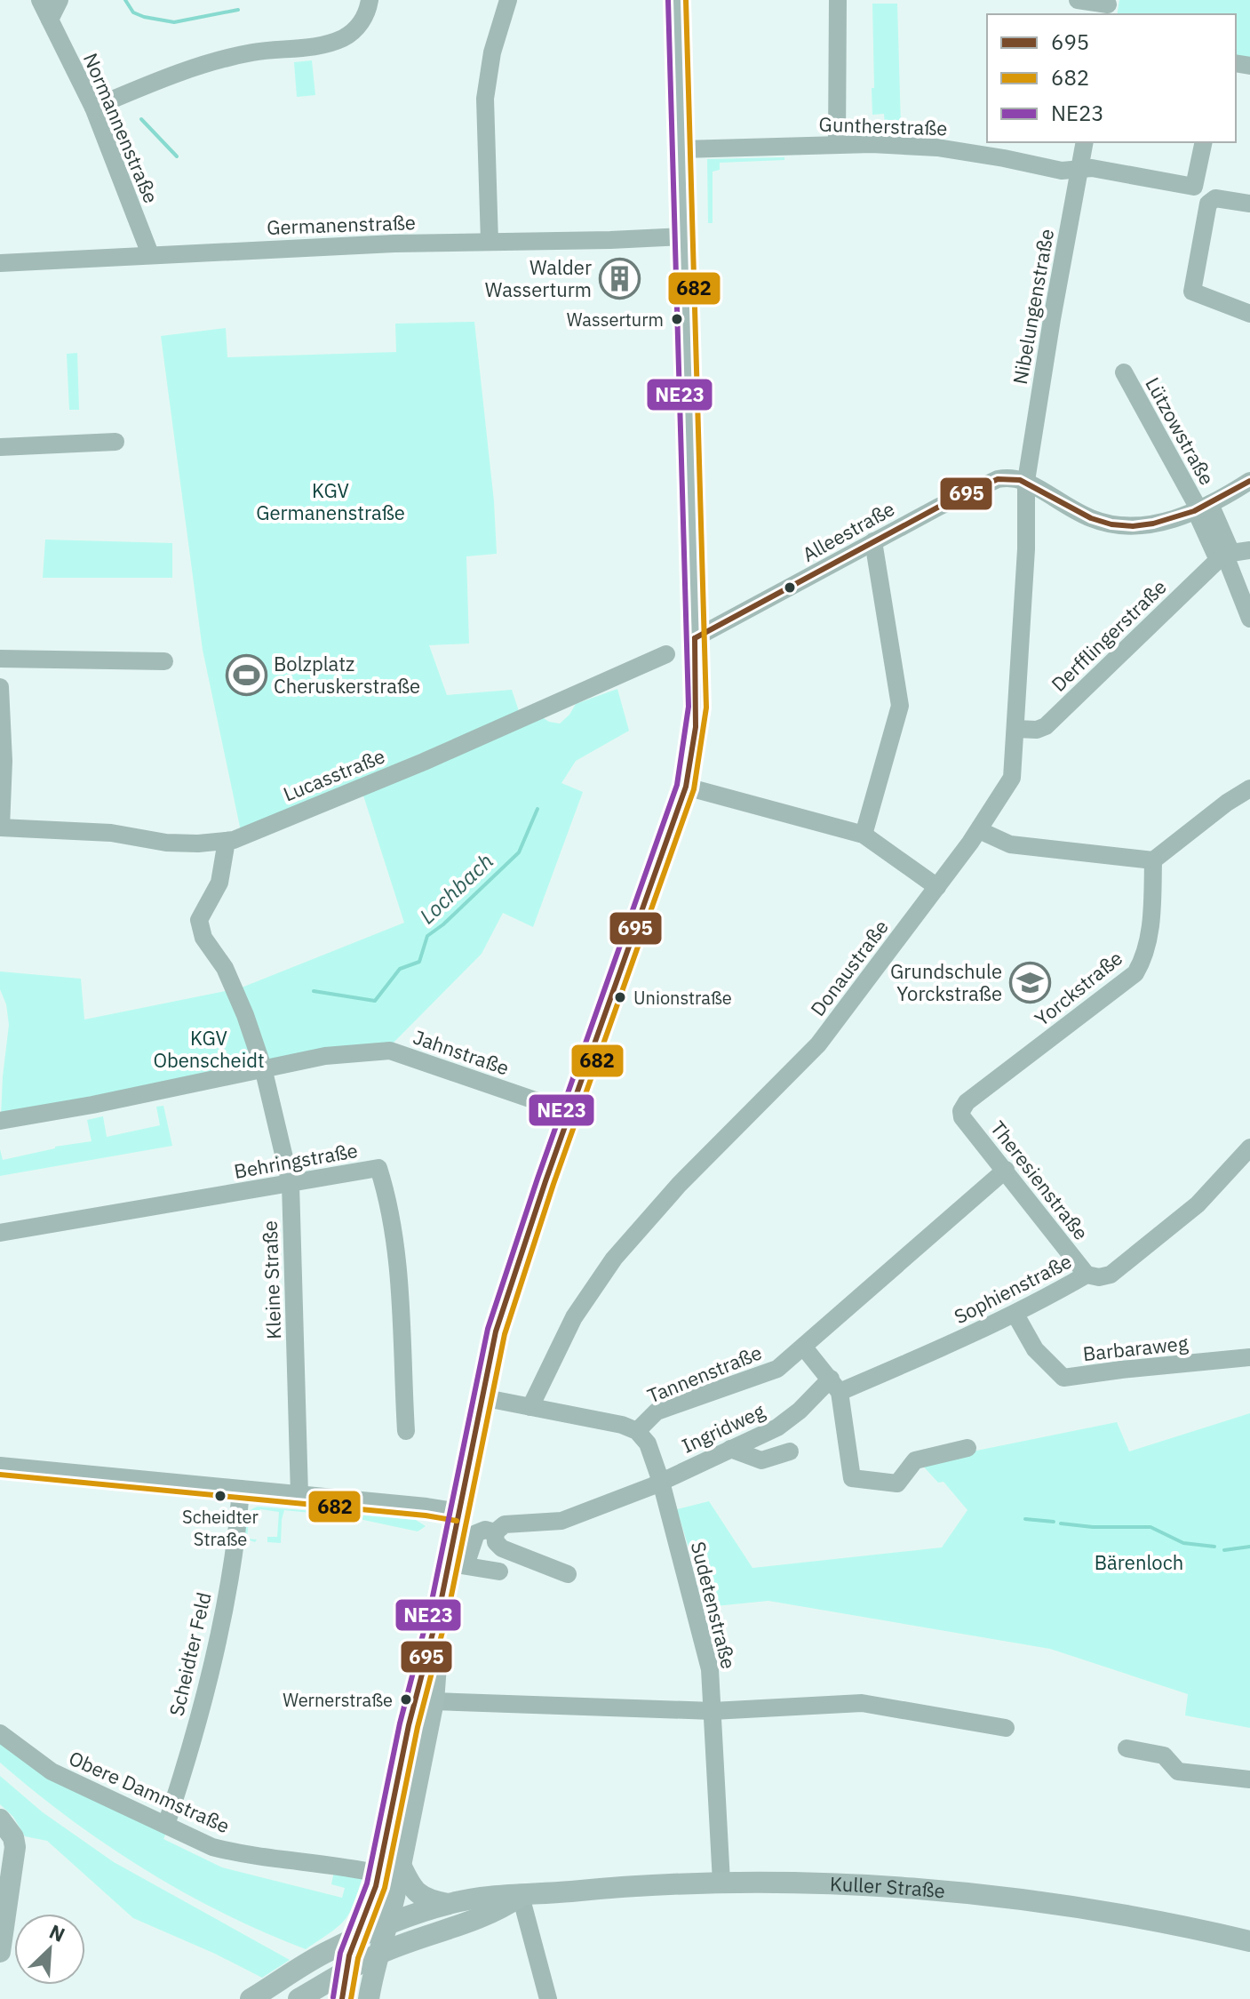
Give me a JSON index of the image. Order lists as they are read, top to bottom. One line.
{"streets":{"main road":["Kuller Straße"],"street":["Guntherstraße","Normannenstraße","Germanenstraße","Nibelungenstraße","Lützowstraße","Alleestraße","Derfflingerstraße","Lucasstraße","Donaustraße","Yorckstraße","Jahnstraße","Behringstraße","Theresienstraße","Kleine Straße","Sophienstraße","Barbaraweg","Tannenstraße","Ingridweg","Sudetenstraße","Scheidter Feld","Obere Dammstraße"]},"crossings":[["Guntherstraße","Nibelungenstraße"],["Normannenstraße","Germanenstraße"],["Nibelungenstraße","Lützowstraße"],["Nibelungenstraße","Alleestraße"],["Nibelungenstraße","Donaustraße"],["Lützowstraße","Alleestraße"],["Lützowstraße","Donaustraße"],["Alleestraße","Donaustraße"],["Derfflingerstraße","Donaustraße"],["Lucasstraße","Kleine Straße"],["Donaustraße","Tannenstraße"],["Yorckstraße","Theresienstraße"],["Jahnstraße","Kleine Straße"],["Behringstraße","Kleine Straße"],["Theresienstraße","Sophienstraße"],["Theresienstraße","Tannenstraße"],["Sophienstraße","Barbaraweg"],["Sophienstraße","Ingridweg"],["Tannenstraße","Sudetenstraße"],["Ingridweg","Sudetenstraße"],["Sudetenstraße","Kuller Straße"],["Scheidter Feld","Obere Dammstraße"]],"water":["Lochbach"],"parks":["KGV Germanenstraße","KGV Obenscheidt","Bärenloch"],"places":{"building":["Walder Wasserturm"],"other":["Wasserturm","Unionstraße","Scheidter Straße","Wernerstraße"],"sports":["Bolzplatz Cheruskerstraße"],"school or university":["Grundschule Yorckstraße"]},"lines":["transit line 682","transit line NE23","transit line 695"],"legend":["695","682","NE23"],"north":"top right"}
